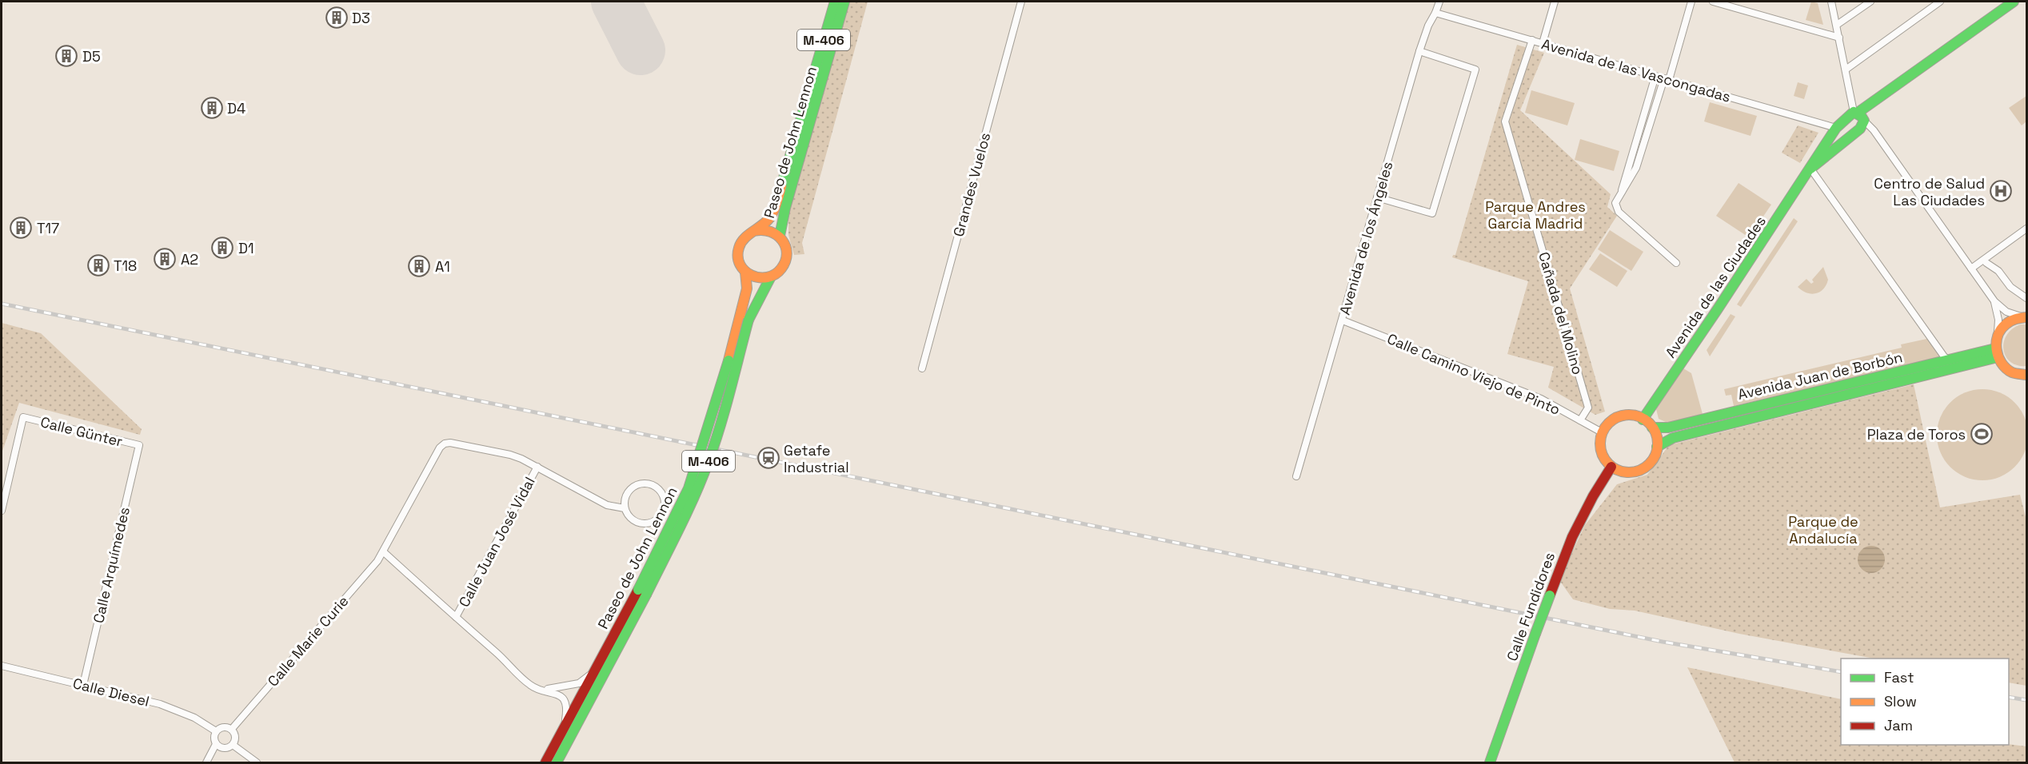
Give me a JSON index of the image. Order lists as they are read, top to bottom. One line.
{"streets":{"main road":["M-406","Paseo de John Lennon","Avenida de las Ciudades","Avenida Juan de Borbón","Calle Fundidores"],"street":["Avenida de las Vascongadas","Grandes Vuelos","Avenida de los Ángeles","Cañada del Molino","Calle Camino Viejo de Pinto","Calle Günter","Calle Juan José Vidal","Calle Arquímedes","Calle Marie Curie","Calle Diesel"]},"crossings":[["M-406","Paseo de John Lennon"],["Avenida de las Vascongadas","Avenida de los Ángeles"],["Avenida de las Vascongadas","Avenida de las Ciudades"],["Avenida de las Vascongadas","Cañada del Molino"],["Avenida de los Ángeles","Calle Camino Viejo de Pinto"],["Avenida de las Ciudades","Calle Camino Viejo de Pinto"],["Avenida de las Ciudades","Avenida Juan de Borbón"],["Avenida de las Ciudades","Calle Fundidores"],["Cañada del Molino","Calle Camino Viejo de Pinto"],["Calle Camino Viejo de Pinto","Avenida Juan de Borbón"],["Calle Camino Viejo de Pinto","Calle Fundidores"],["Avenida Juan de Borbón","Calle Fundidores"],["Calle Günter","Calle Arquímedes"],["Calle Juan José Vidal","Calle Marie Curie"],["Calle Arquímedes","Calle Diesel"],["Calle Marie Curie","Calle Diesel"]],"parks":["Parque Andres Garcia Madrid","Parque de Andalucía"],"places":{"building":["D3","D5","D4","T17","D1","A2","T18","A1"],"hospital":["Centro de Salud Las Ciudades"],"sports":["Plaza de Toros"],"station":["Getafe Industrial"]},"legend":["Fast","Slow","Jam"]}
